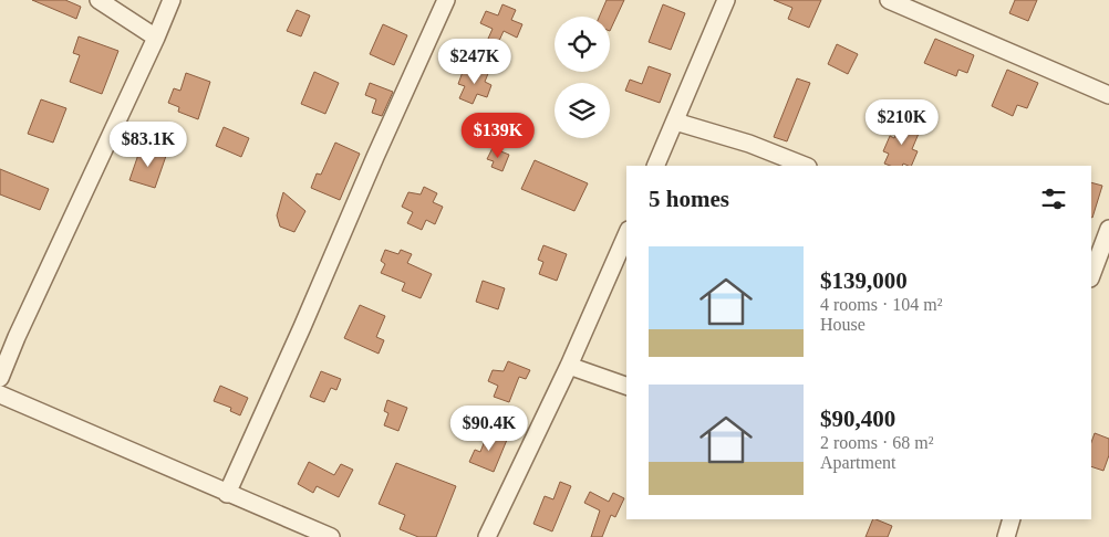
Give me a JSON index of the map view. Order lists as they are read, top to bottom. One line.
{"page":{"price":["$247K","$210K","$139K","$83.1K","$90.4K"],"heading":"5 homes","list":[{"name":"$139,000","note":"4 rooms · 104 m² · House"},{"name":"$90,400","note":"2 rooms · 68 m² · Apartment"}]}}
